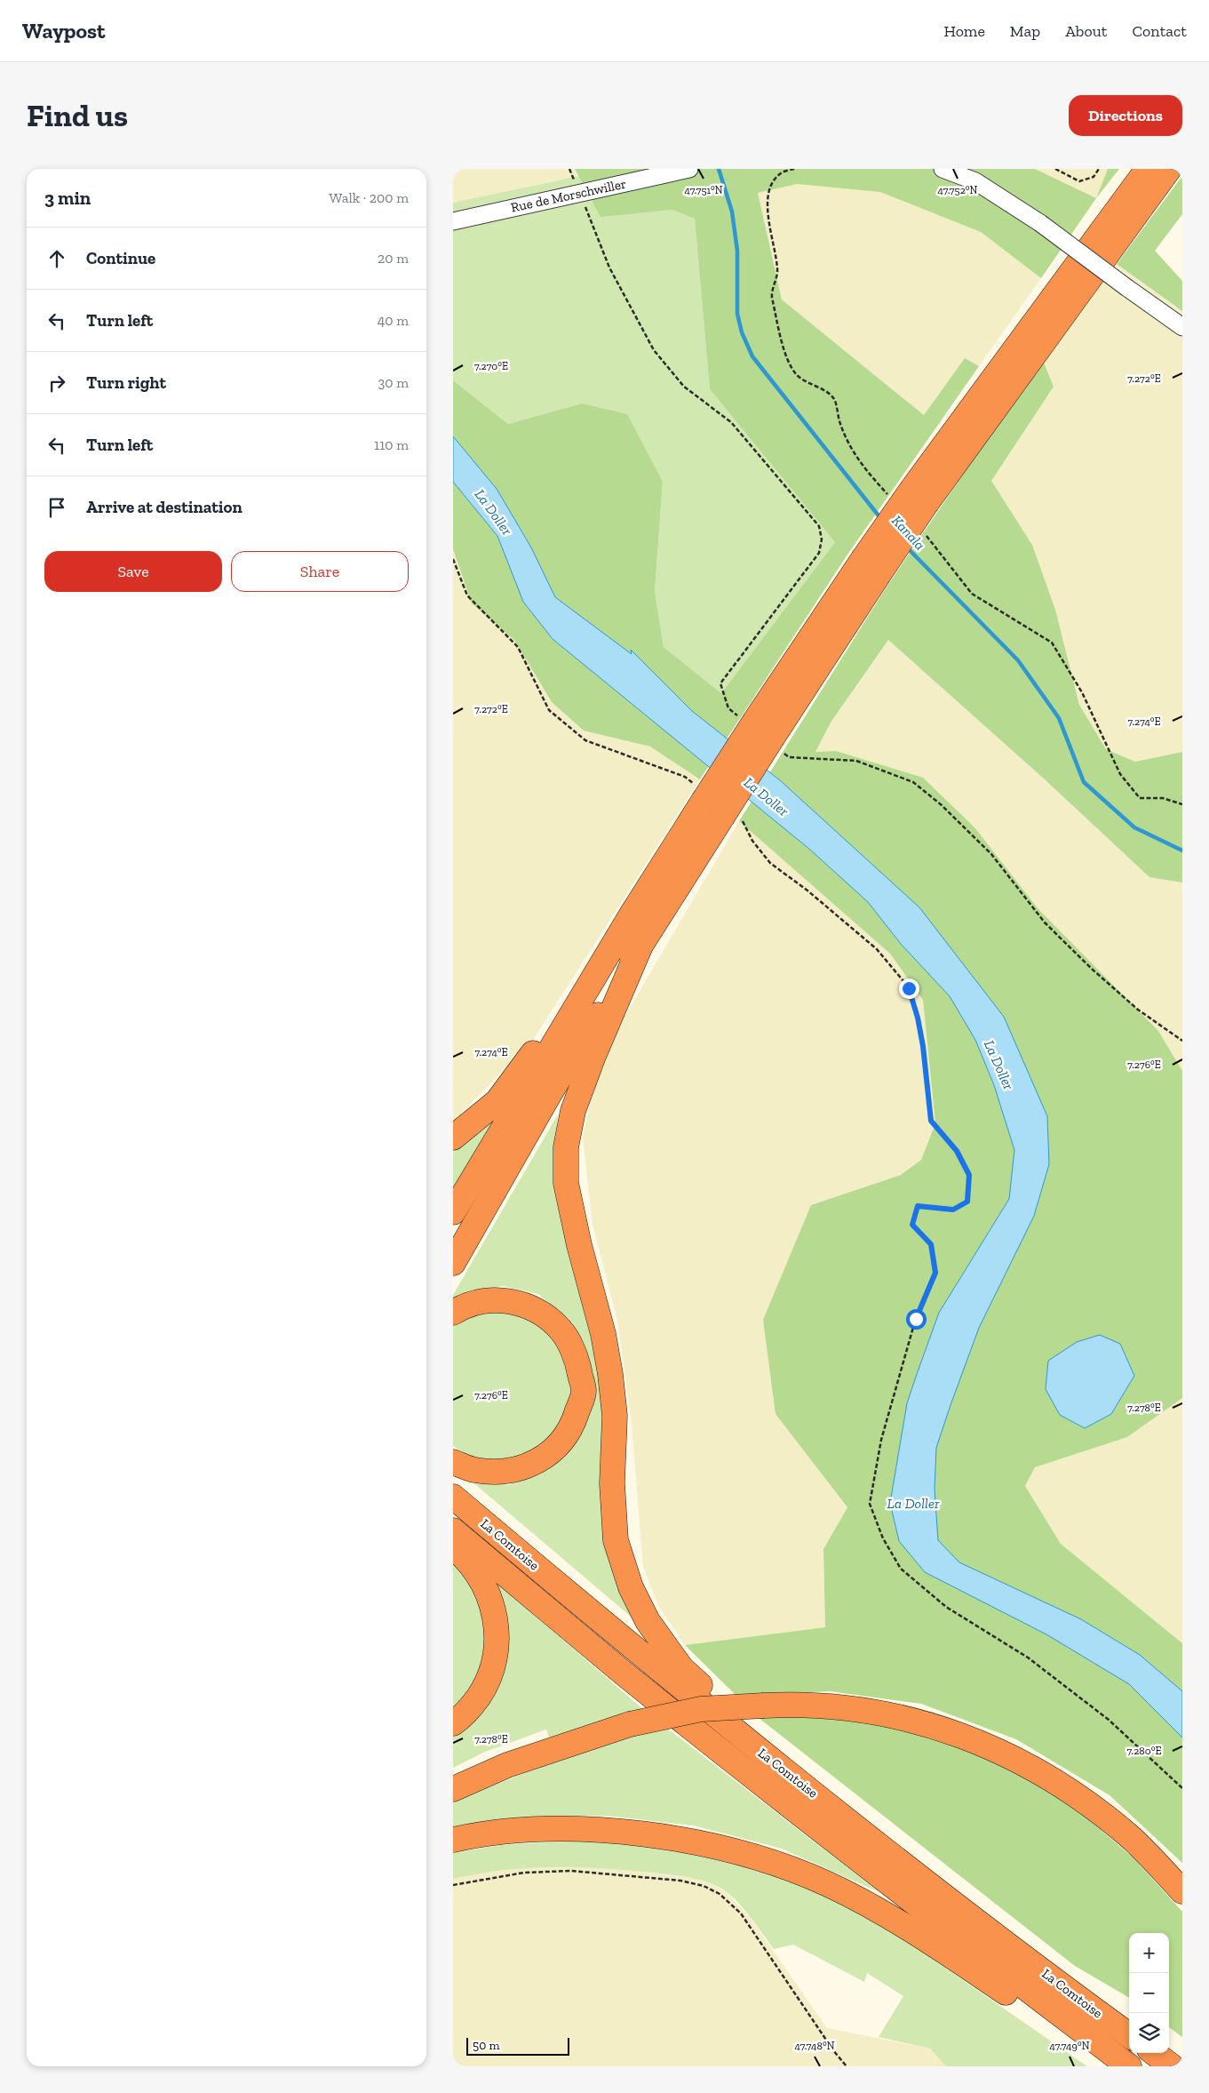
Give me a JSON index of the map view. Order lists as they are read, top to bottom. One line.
{"streets":{"highway":["La Comtoise"],"street":["Rue de Morschwiller"]},"water":["La Doller","Kanala"],"scale_bar":"50 m","page":{"header":"Waypost","nav":["Home","Map","About","Contact"],"buttons":["Directions",["Save","Share"]],"title":"Find us","heading":["3 min","Walk · 200 m"],"list":[["Continue","20 m"],["Turn left","40 m"],["Turn right","30 m"],["Turn left","110 m"],"Arrive at destination"],"map_buttons":["+","−"],"scale":"50 m"},"coordinates":["47.751°N","47.752°N","7.270°E","7.272°E","7.274°E","7.276°E","7.278°E","7.280°E","47.748°N","47.749°N"]}
